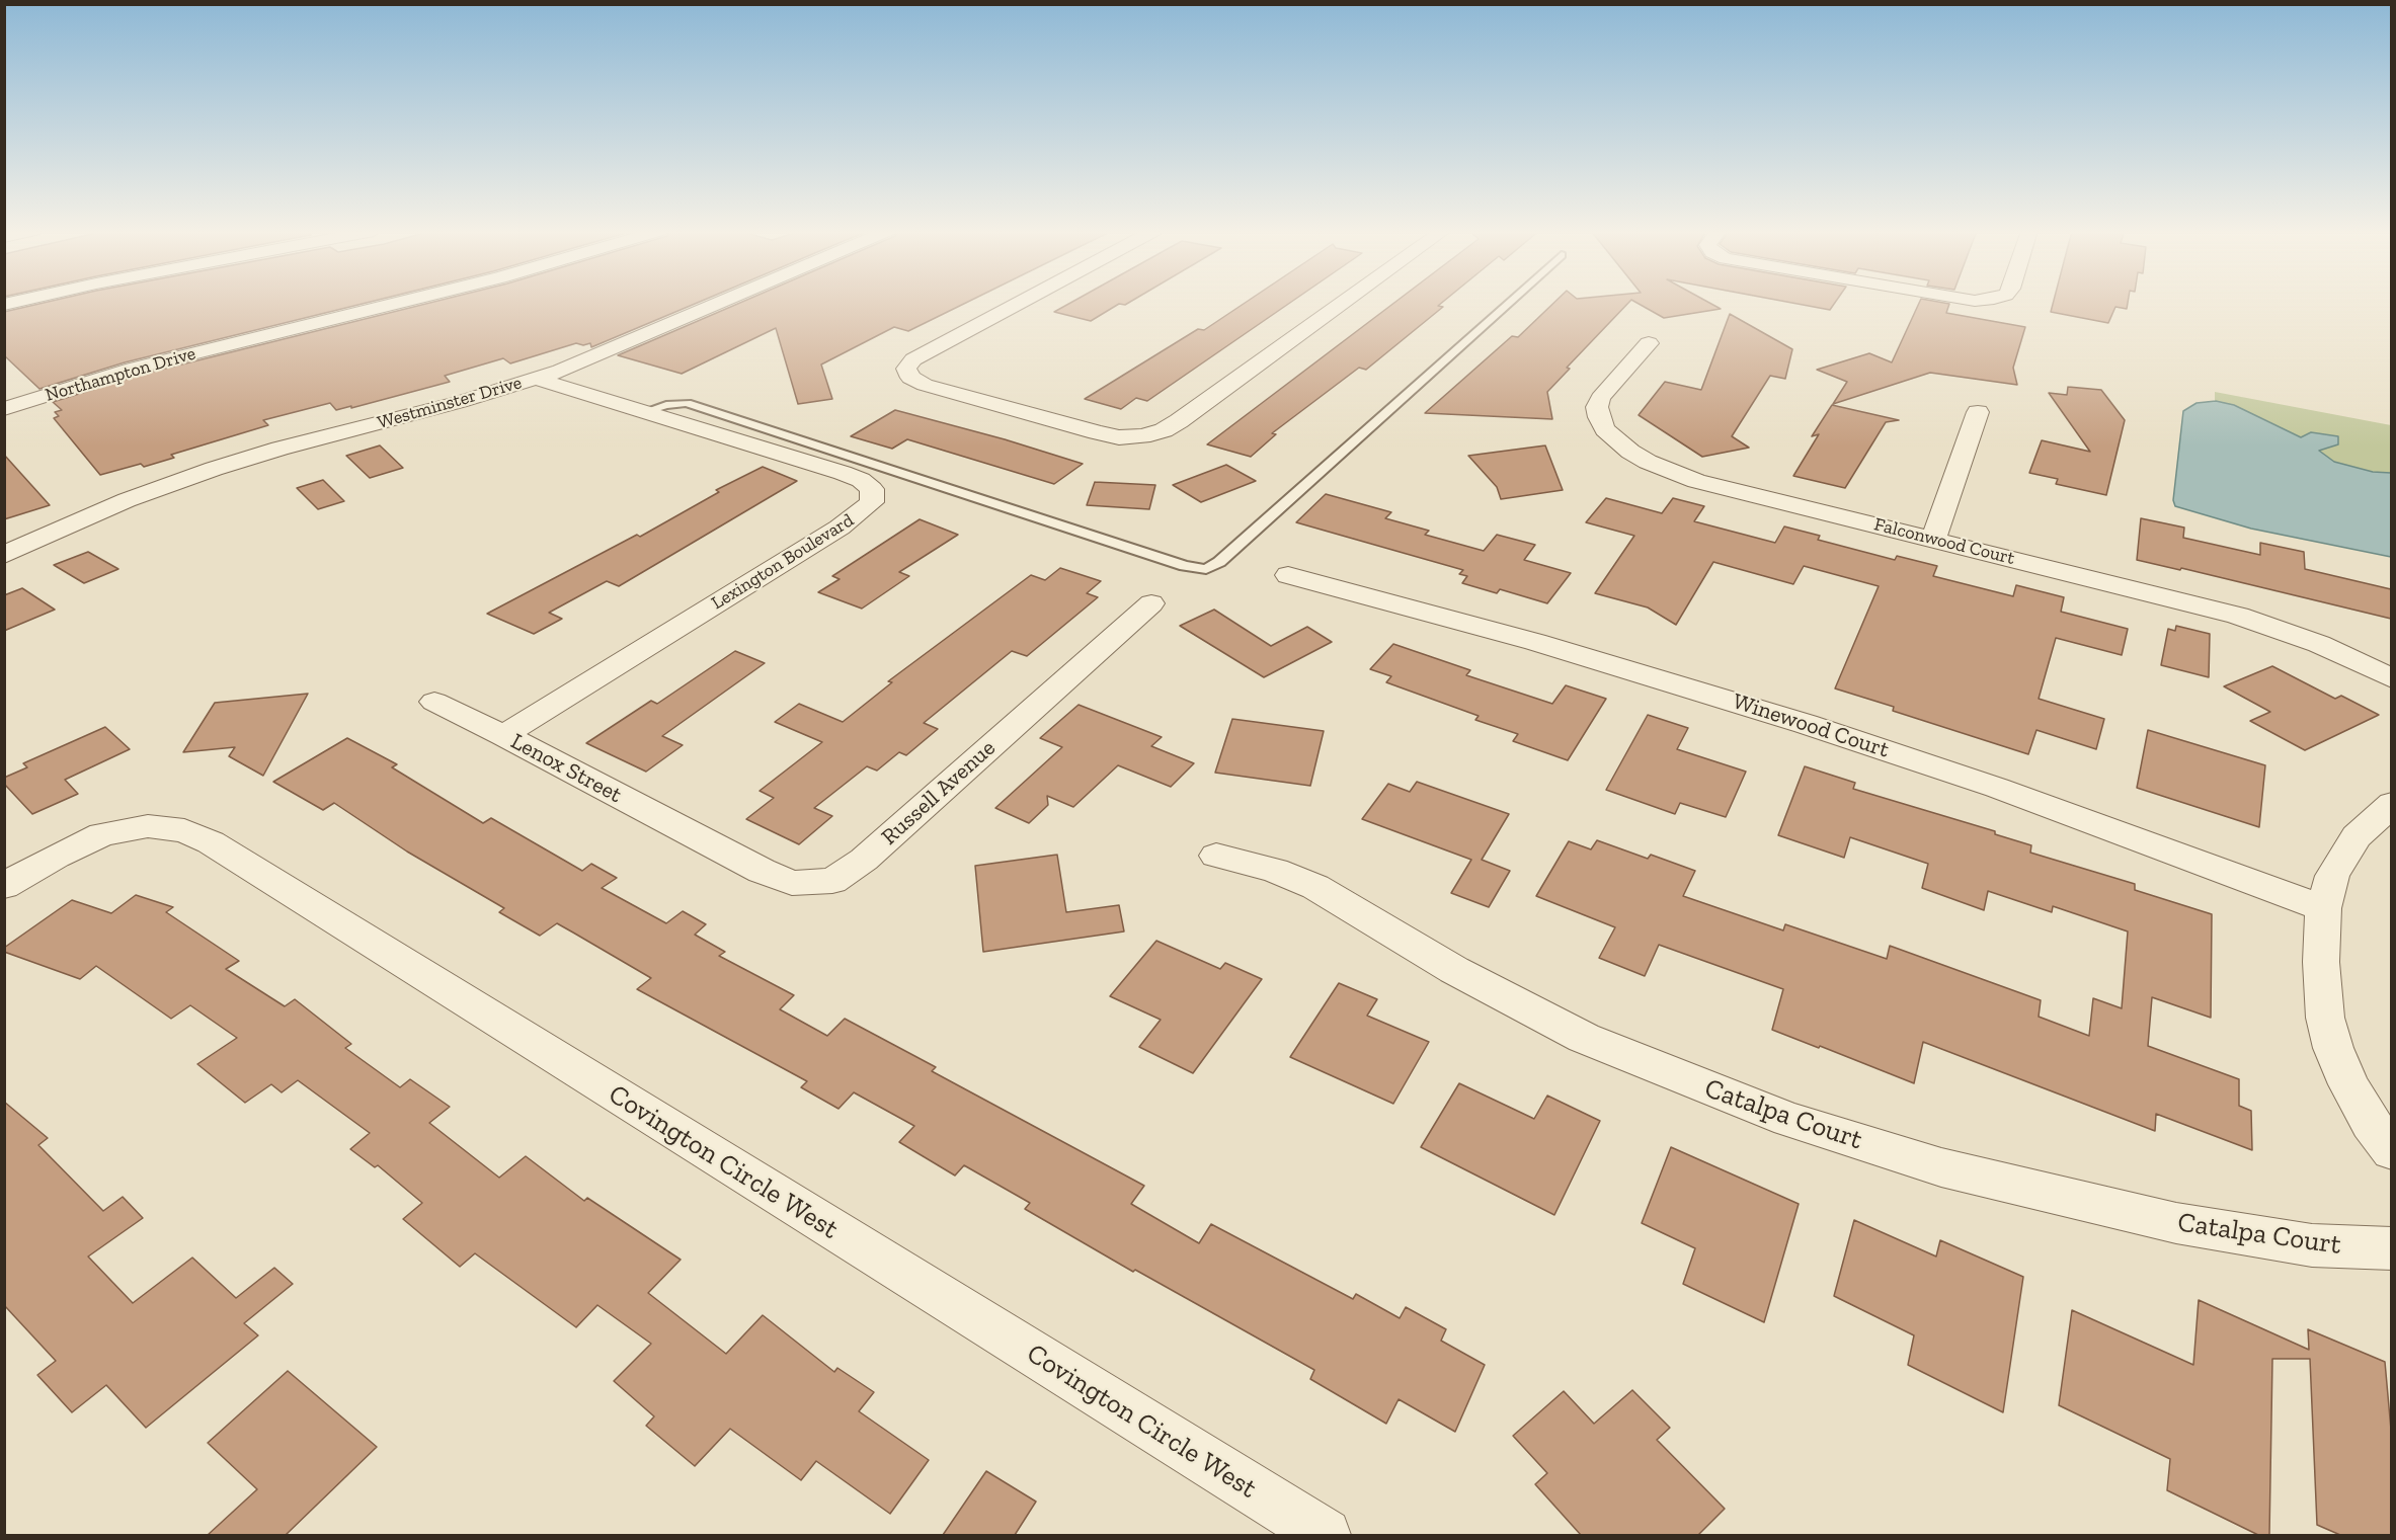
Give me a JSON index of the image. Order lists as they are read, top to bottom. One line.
{"streets":{"street":["Northampton Drive","Westminster Drive","Falconwood Court","Lexington Boulevard","Winewood Court","Lenox Street","Russell Avenue","Catalpa Court","Covington Circle West"]},"crossings":[["Westminster Drive","Lexington Boulevard"],["Lexington Boulevard","Lenox Street"],["Lenox Street","Russell Avenue"]]}
